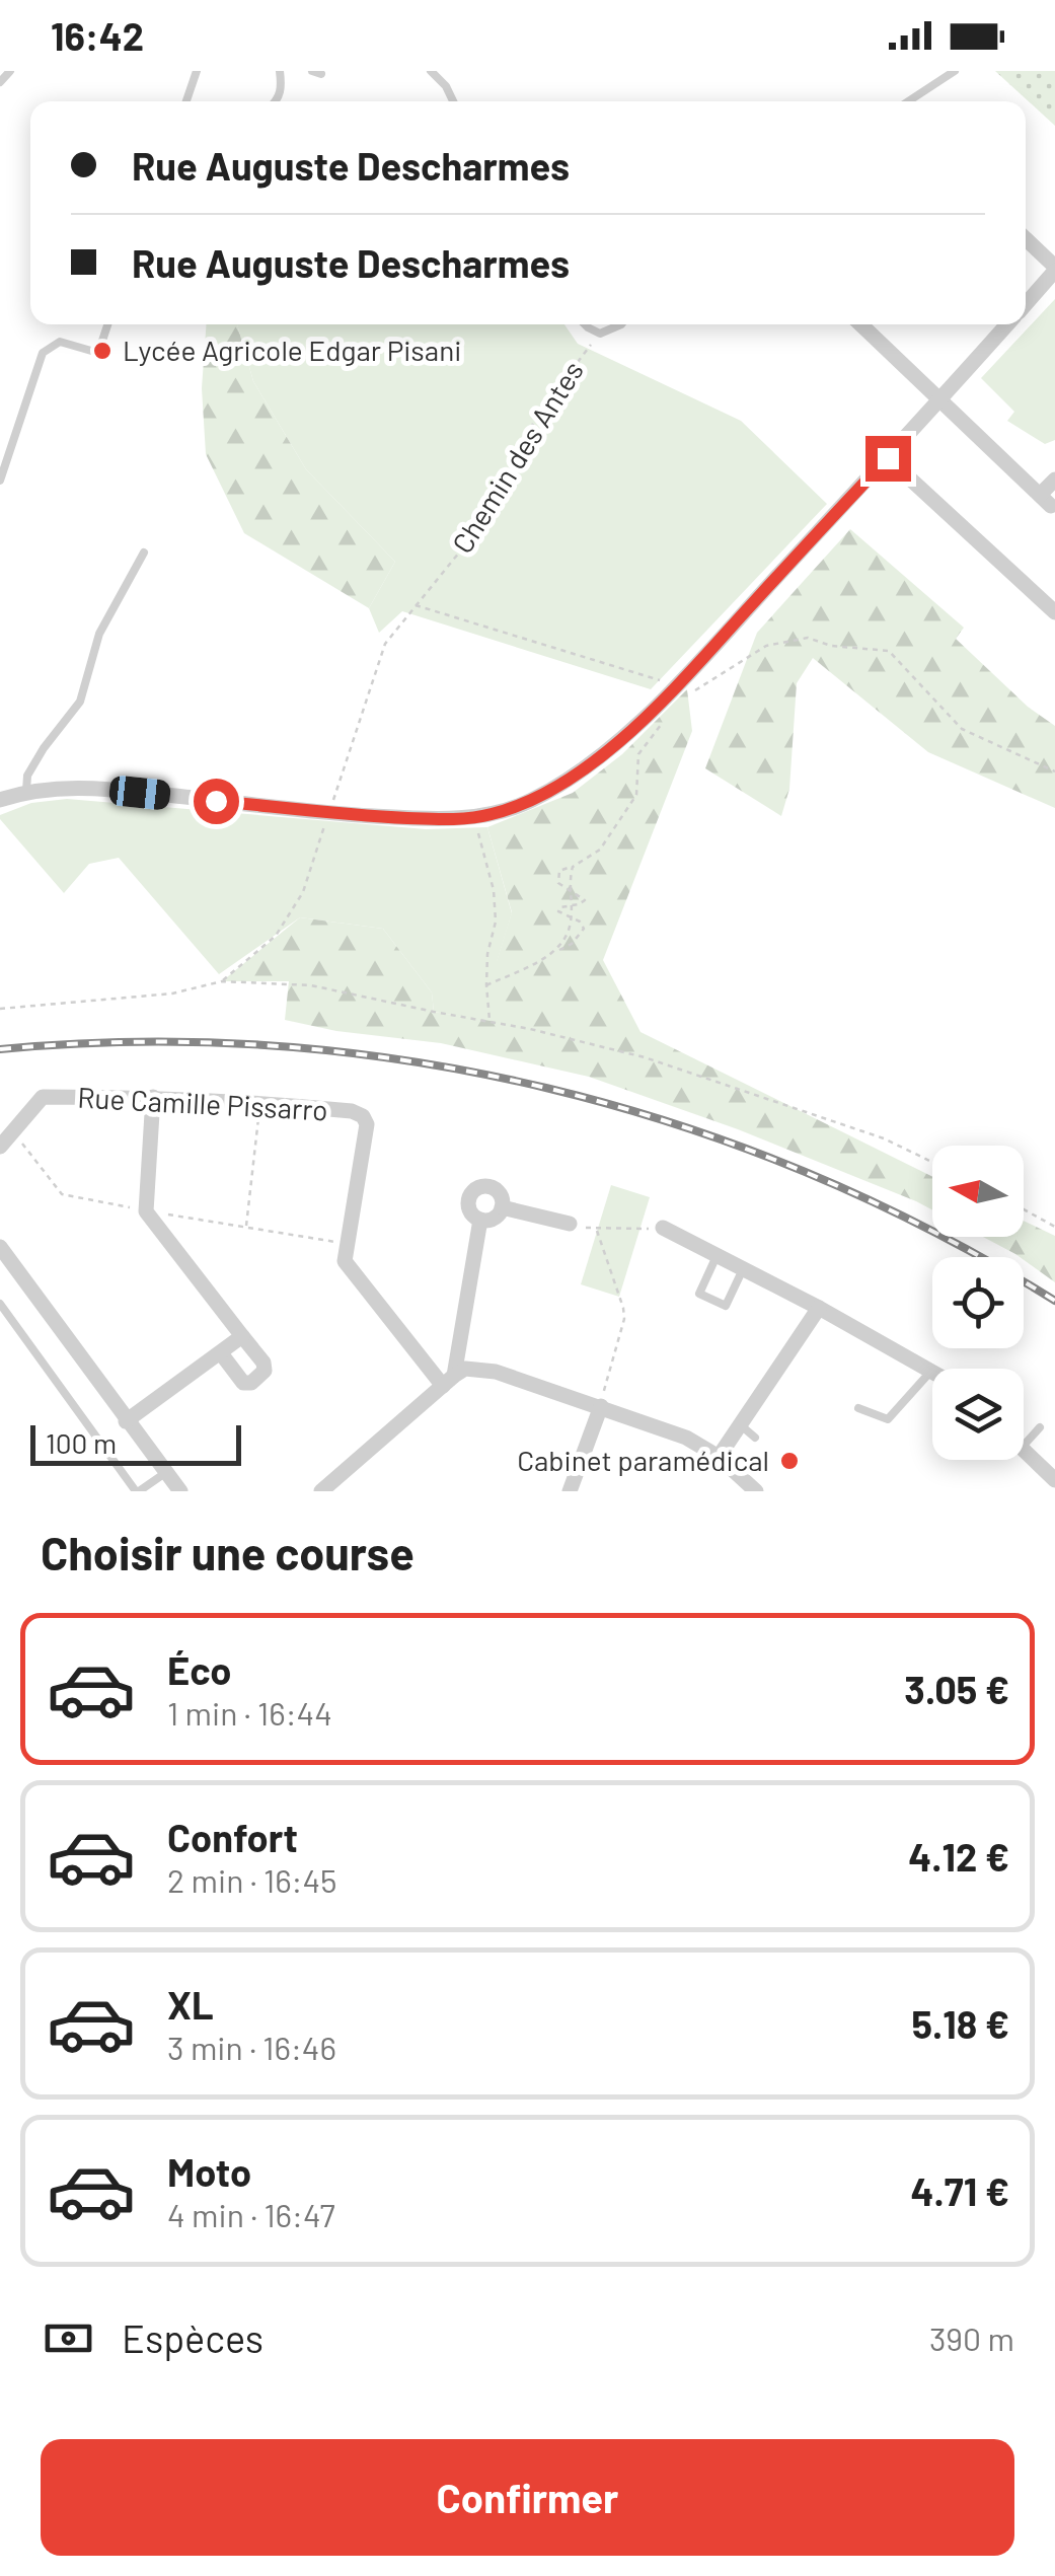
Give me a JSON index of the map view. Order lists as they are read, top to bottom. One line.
{"streets":{"street":["Rue Camille Pissarro"],"lane":["Chemin des Antes"]},"places":["Lycée Agricole Edgar Pisani","Cabinet paramédical"],"scale_bar":"100 m","north":"left","page":{"status":"16:42","banner":["Rue Auguste Descharmes","Rue Auguste Descharmes"],"scale":"100 m","heading":"Choisir une course","list":[{"name":"Éco","note":"1 min · 16:44","value":"3.05 €"},{"name":"Confort","note":"2 min · 16:45","value":"4.12 €"},{"name":"XL","note":"3 min · 16:46","value":"5.18 €"},{"name":"Moto","note":"4 min · 16:47","value":"4.71 €"}],"pay":["Espèces","390 m"],"buttons":"Confirmer"}}
